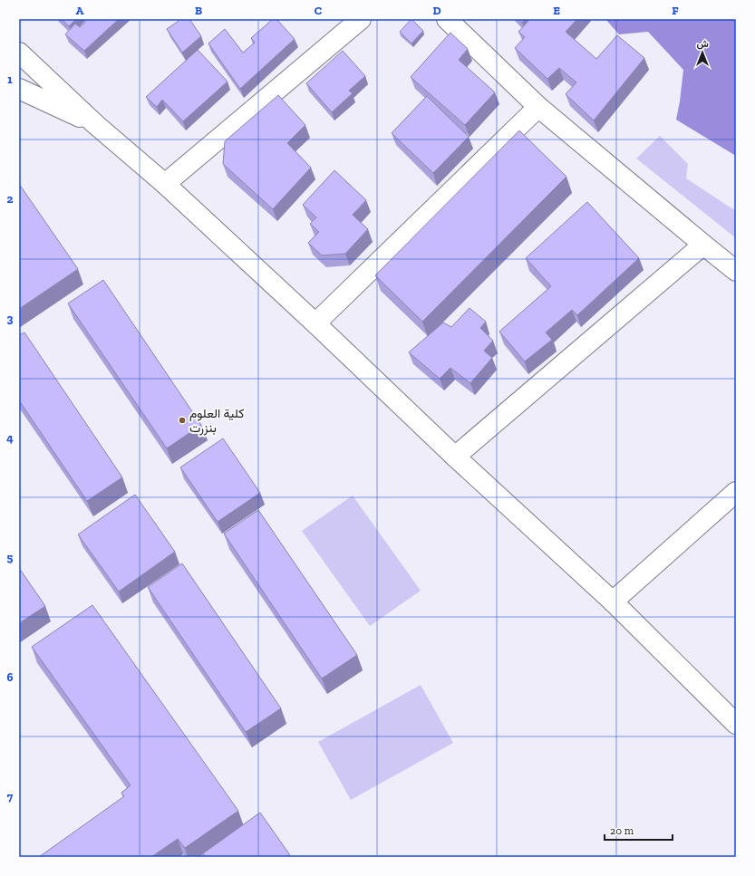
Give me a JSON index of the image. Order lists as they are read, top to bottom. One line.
{"places":["كلية العلوم بنزرت"],"scale_bar":"20 m","north":"top","grid":{"columns":["A","B","C","D","E","F"],"rows":["1","2","3","4","5","6","7"]}}
